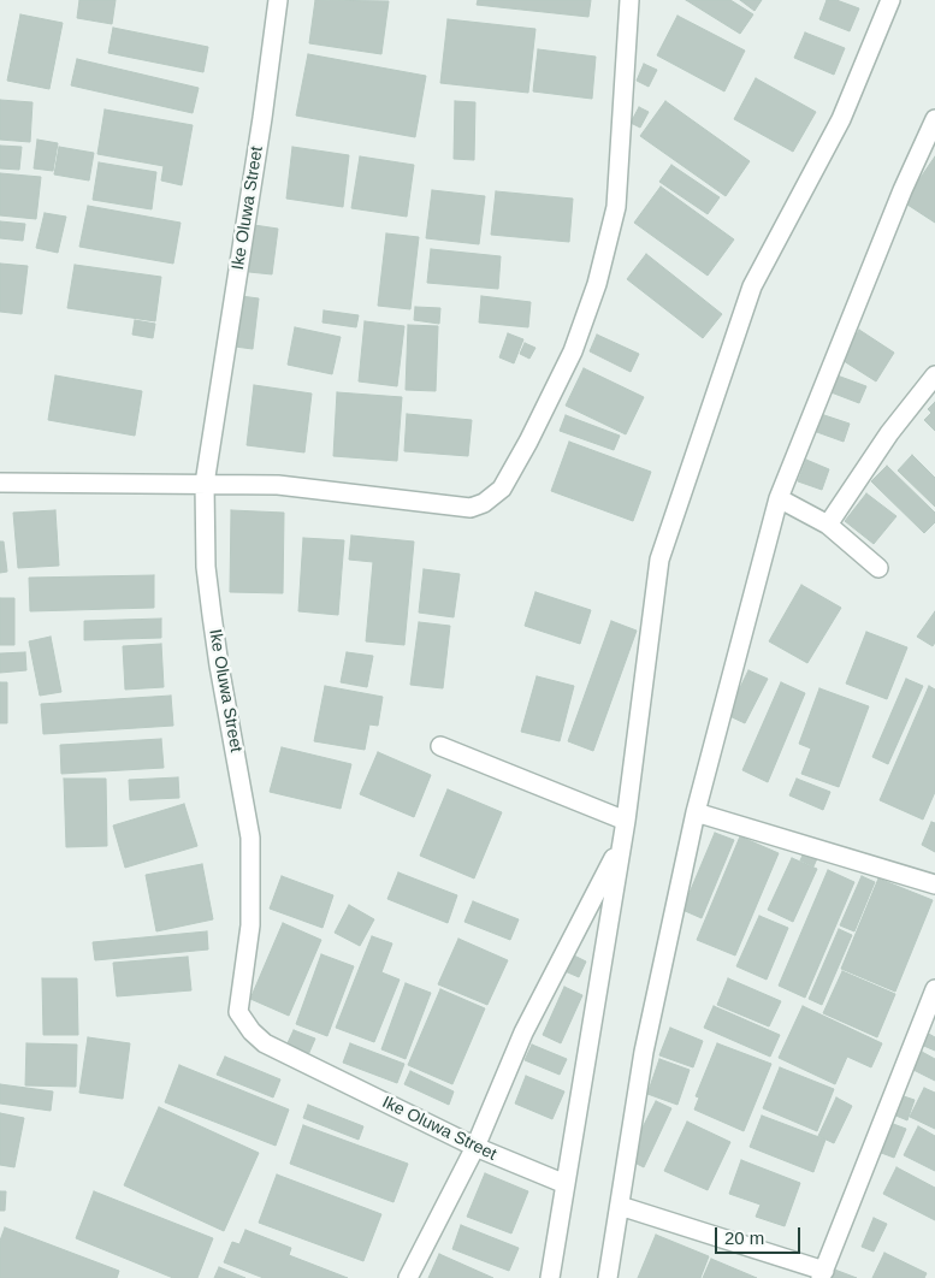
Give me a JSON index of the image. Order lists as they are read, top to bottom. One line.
{"streets":{"street":["Ike Oluwa Street"]},"scale_bar":"20 m"}
